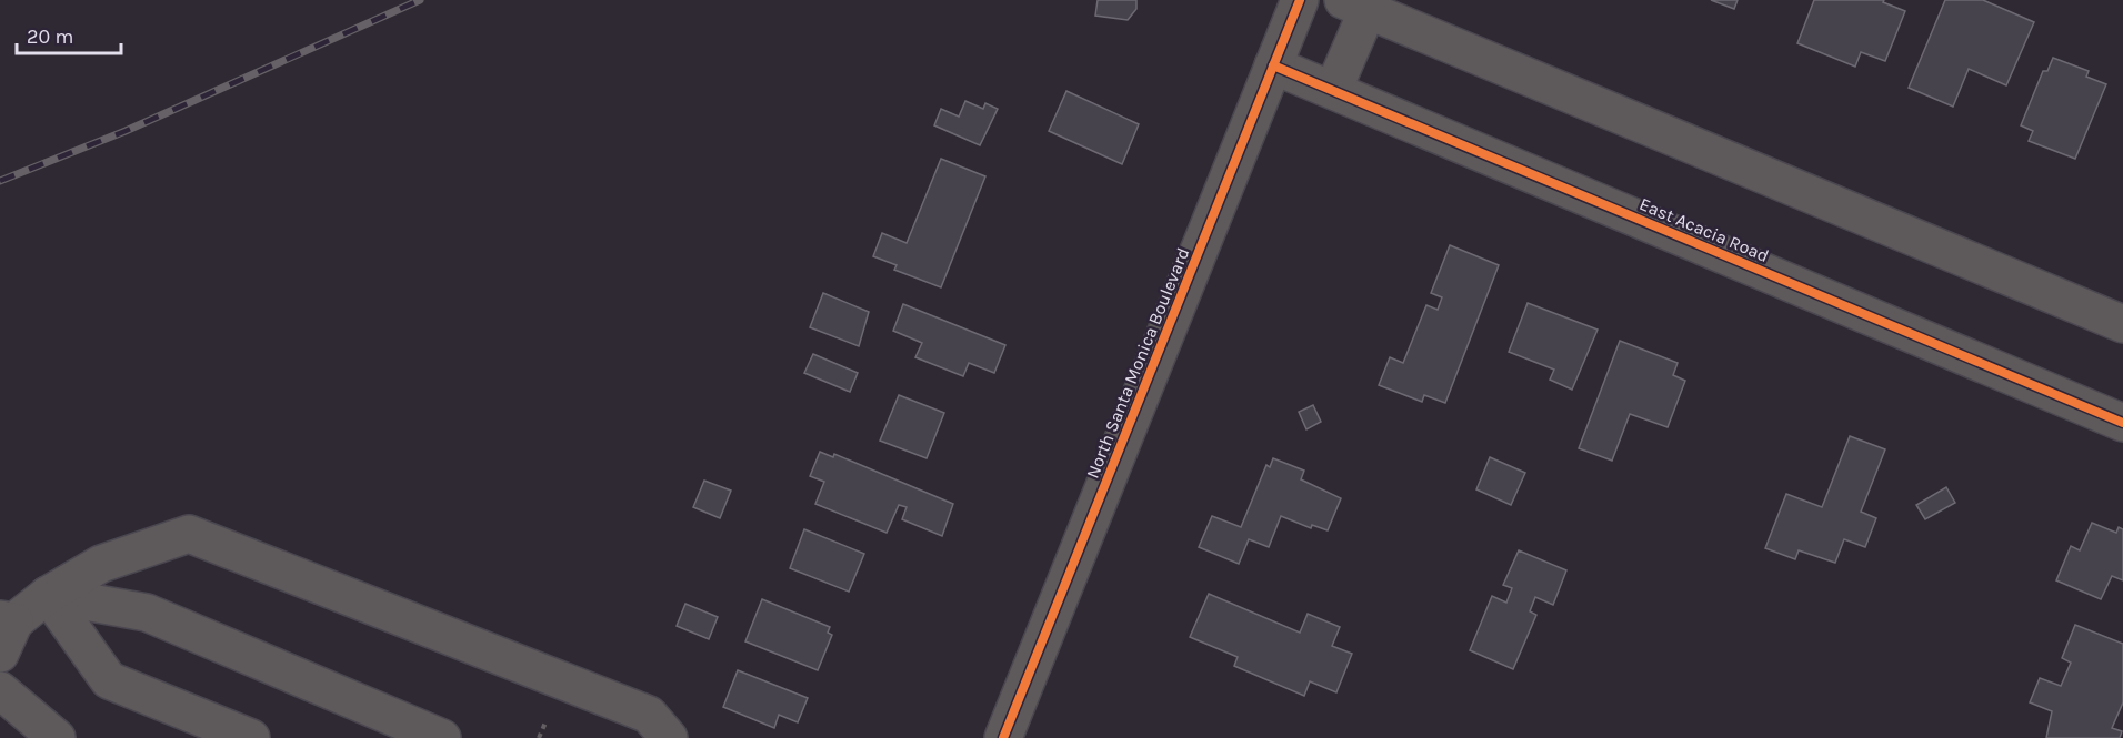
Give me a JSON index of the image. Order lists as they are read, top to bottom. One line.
{"streets":{"street":["East Acacia Road","North Santa Monica Boulevard"]},"crossings":[["East Acacia Road","North Santa Monica Boulevard"]],"scale_bar":"20 m"}
